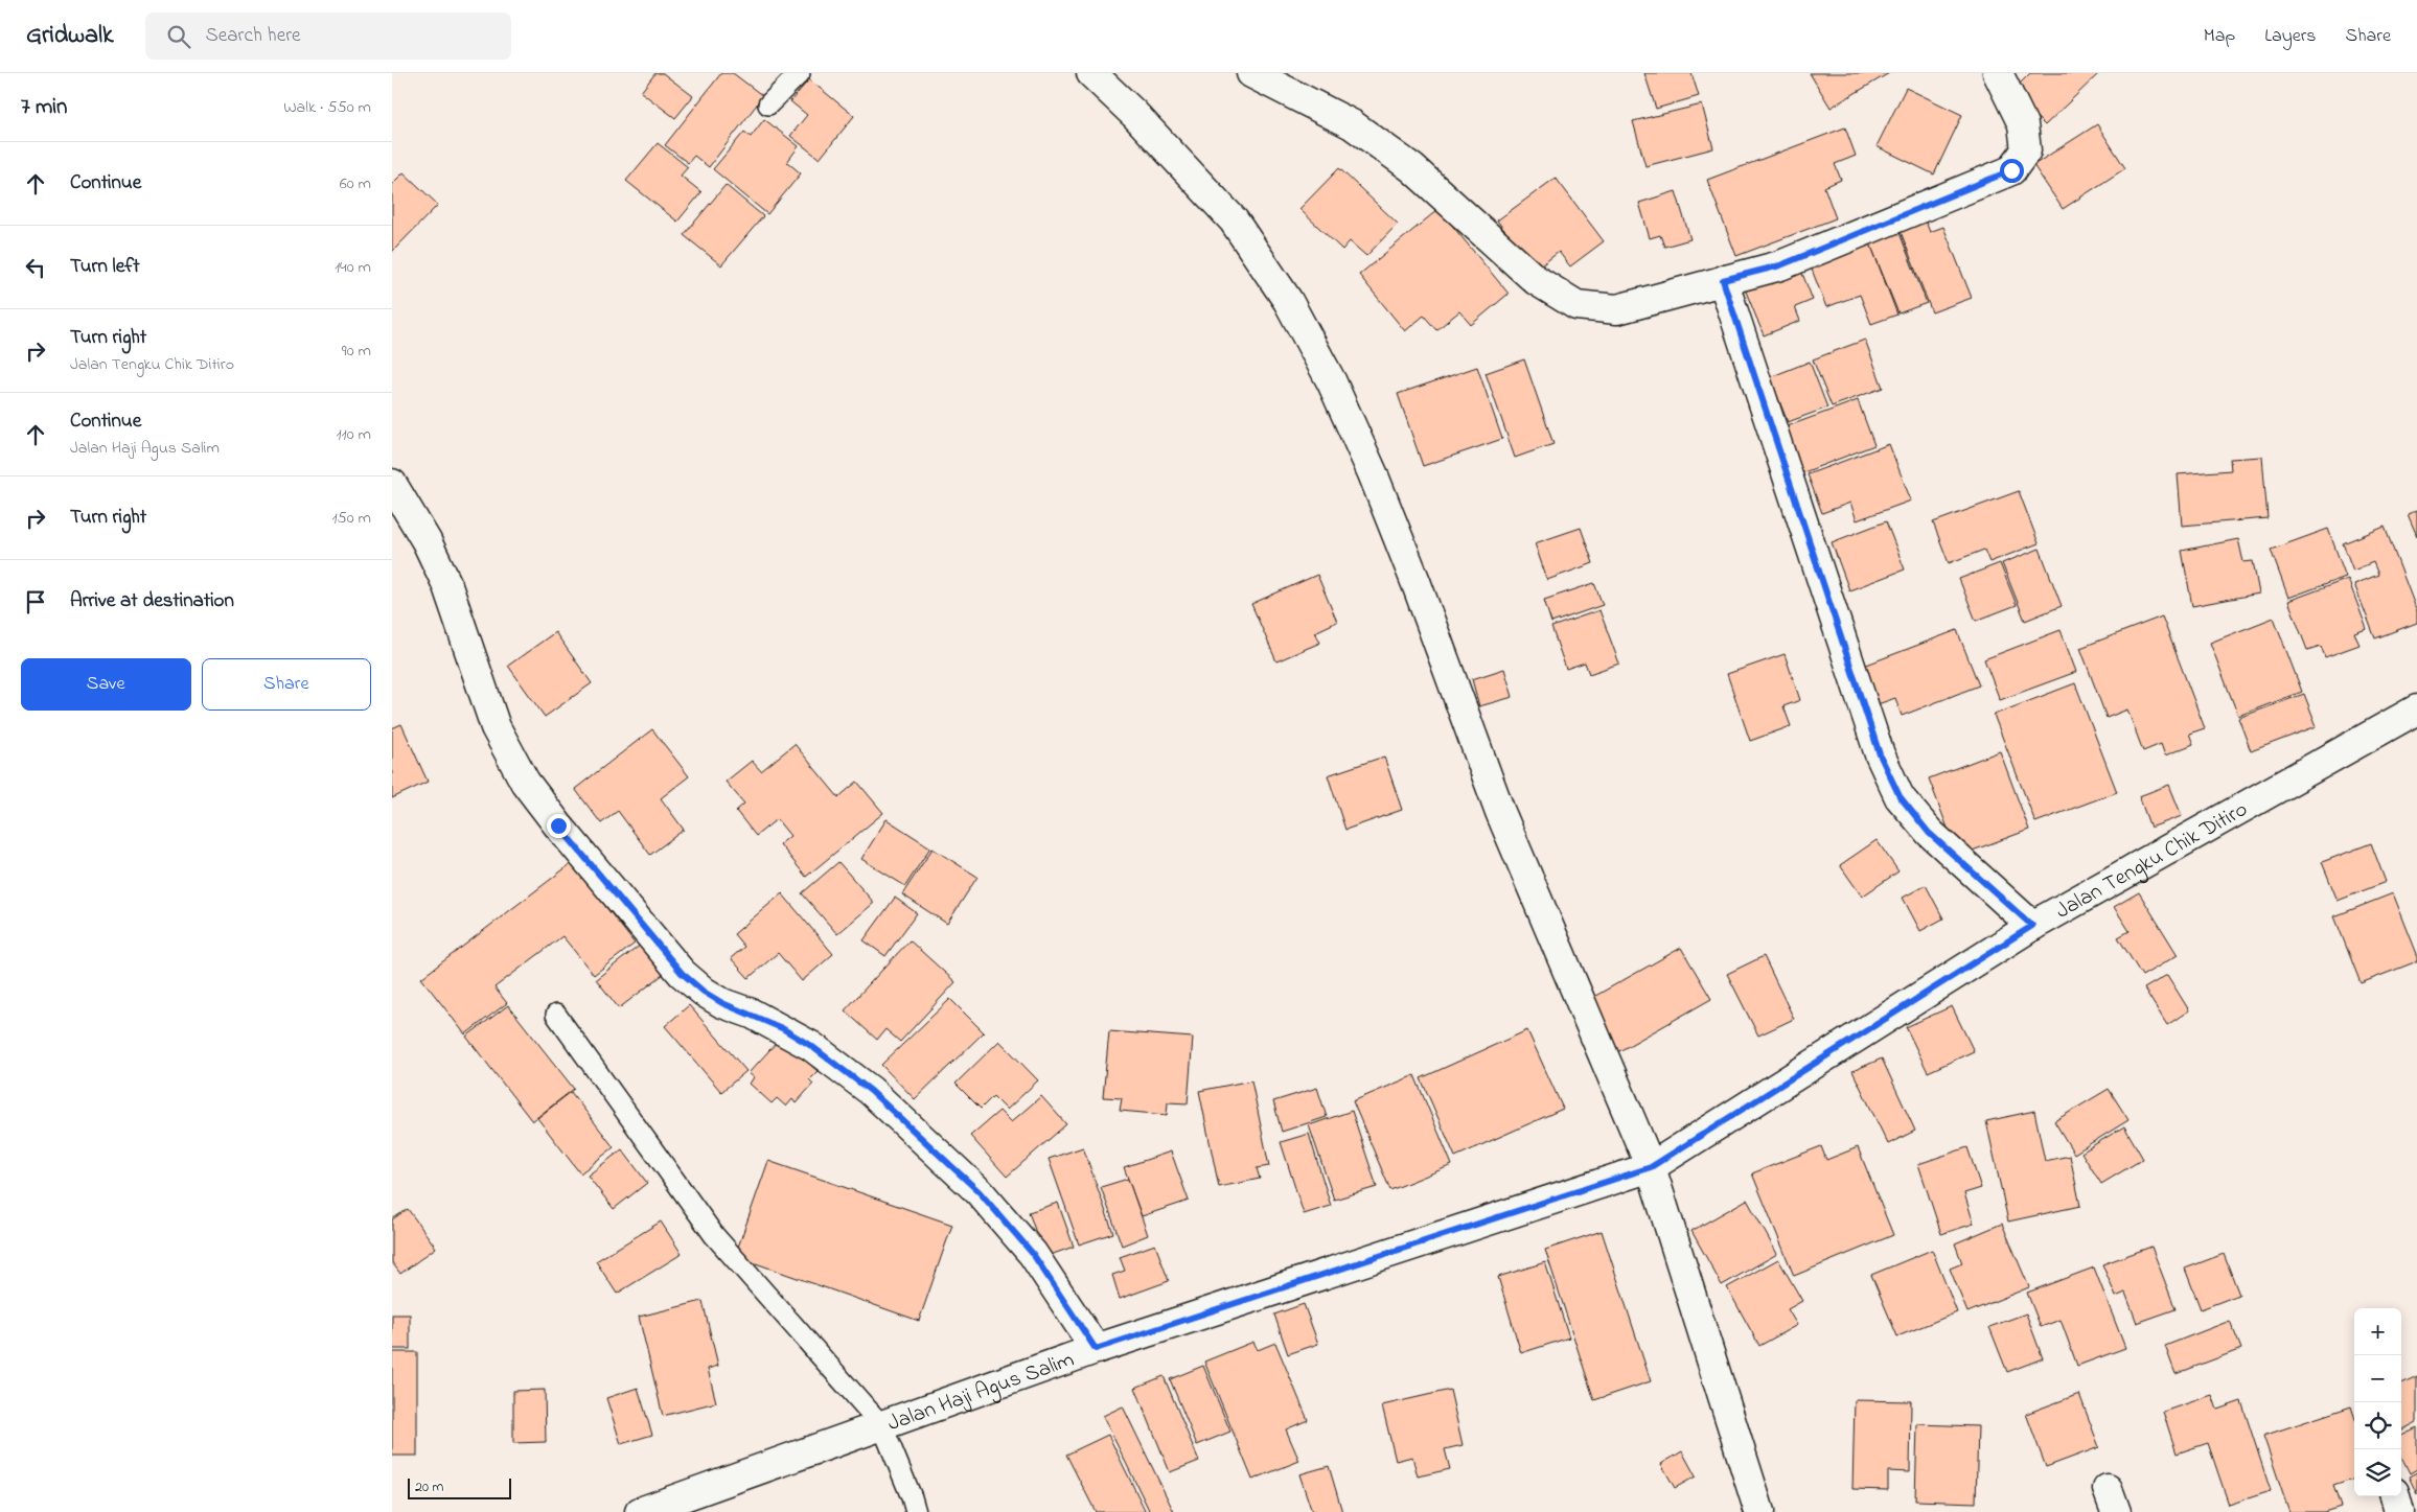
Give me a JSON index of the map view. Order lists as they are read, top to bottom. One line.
{"streets":{"street":["Jalan Tengku Chik Ditiro","Jalan Haji Agus Salim"]},"crossings":[["Jalan Tengku Chik Ditiro","Jalan Haji Agus Salim"]],"scale_bar":"20 m","page":{"header":"Gridwalk","search":"Search here","nav":["Map","Layers","Share"],"heading":["7 min","Walk · 550 m"],"list":[["Continue","60 m"],["Turn left","140 m"],["Turn right","Jalan Tengku Chik Ditiro","90 m"],["Continue","Jalan Haji Agus Salim","110 m"],["Turn right","150 m"],"Arrive at destination"],"buttons":["Save","Share"],"map_buttons":["+","−"],"scale":"20 m"}}
